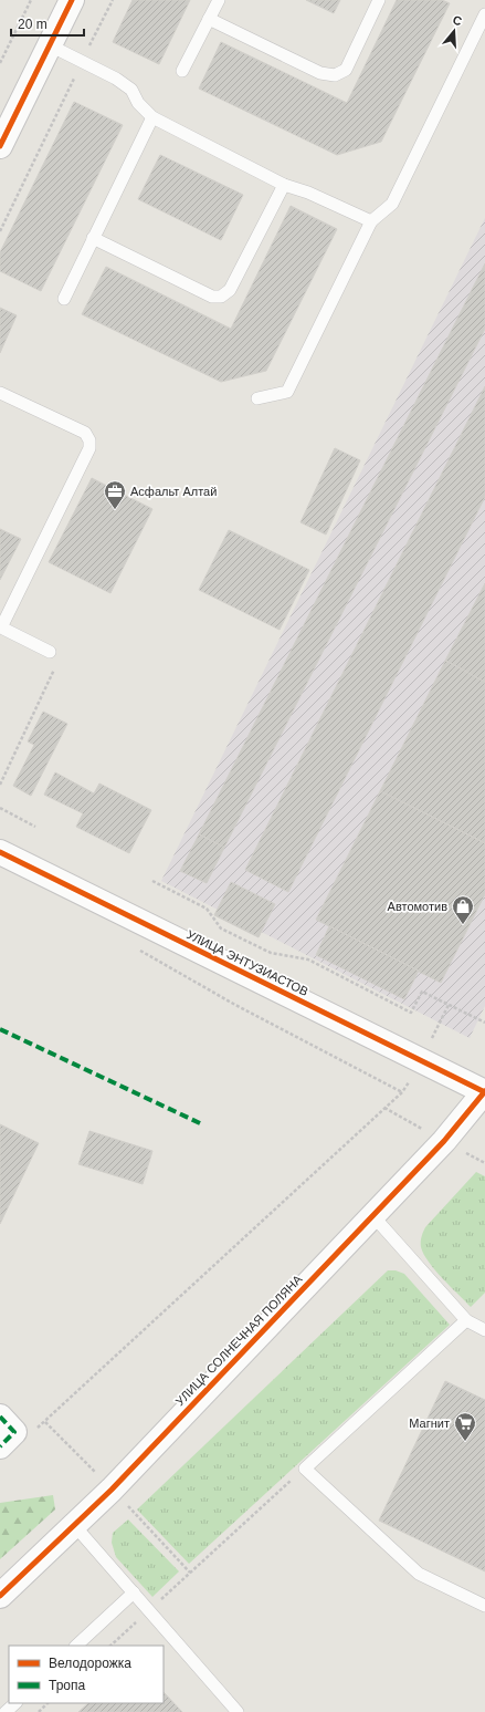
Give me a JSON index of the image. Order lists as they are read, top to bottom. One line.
{"streets":{"street":["УЛИЦА ЭНТУЗИАСТОВ","УЛИЦА СОЛНЕЧНАЯ ПОЛЯНА"]},"crossings":[["УЛИЦА ЭНТУЗИАСТОВ","УЛИЦА СОЛНЕЧНАЯ ПОЛЯНА"]],"places":{"office":["Асфальт Алтай"],"shop":["Автомотив"],"supermarket":["Магнит"]},"legend":["Велодорожка","Тропа"],"scale_bar":"20 m","north":"top"}
